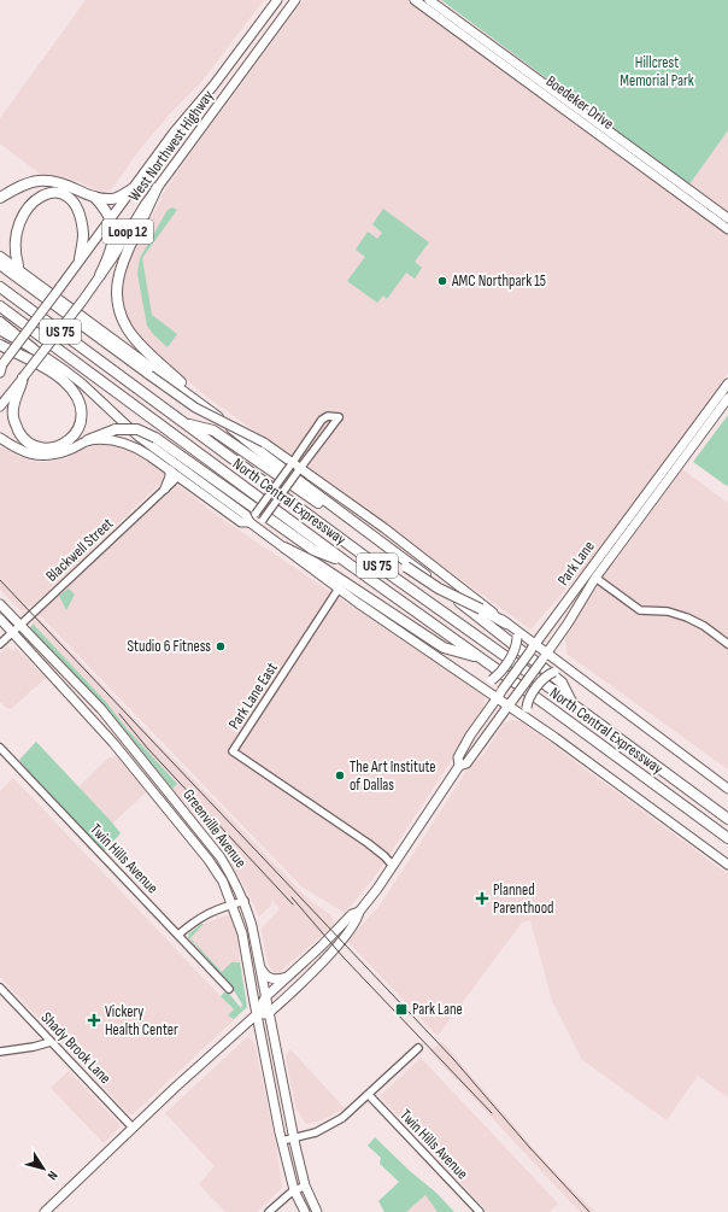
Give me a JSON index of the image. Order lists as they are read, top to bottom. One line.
{"streets":{"highway":["US 75","North Central Expressway"],"main road":["Boedeker Drive","West Northwest Highway","Loop 12","Park Lane","Greenville Avenue"],"street":["Blackwell Street","Park Lane East","Twin Hills Avenue","Shady Brook Lane"]},"crossings":[["West Northwest Highway","Loop 12"],["North Central Expressway","Park Lane"],["Blackwell Street","Greenville Avenue"],["Park Lane","Park Lane East"],["Park Lane","Greenville Avenue"],["Park Lane","Shady Brook Lane"]],"parks":["Hillcrest Memorial Park"],"places":{"other":["AMC Northpark 15","Studio 6 Fitness","The Art Institute of Dallas"],"health":["Planned Parenthood","Vickery Health Center"],"transit":["Park Lane"]},"north":"bottom right"}
